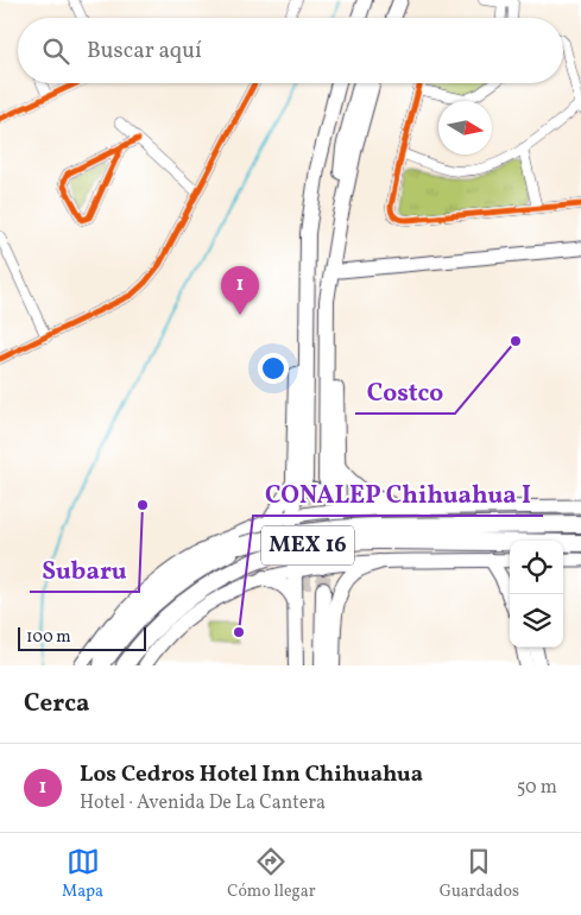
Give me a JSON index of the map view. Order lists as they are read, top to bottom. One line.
{"streets":{"highway":["MEX 16"]},"places":["Costco","Subaru","CONALEP Chihuahua I"],"scale_bar":"100 m","north":"right","page":{"search":"Buscar aquí","pins":"1","scale":"100 m","heading":"Cerca","list":[{"mark":"1","name":"Los Cedros Hotel Inn Chihuahua","note":"Hotel · Avenida De La Cantera","value":"50 m"}],"nav":["Mapa","Cómo llegar","Guardados"]}}
